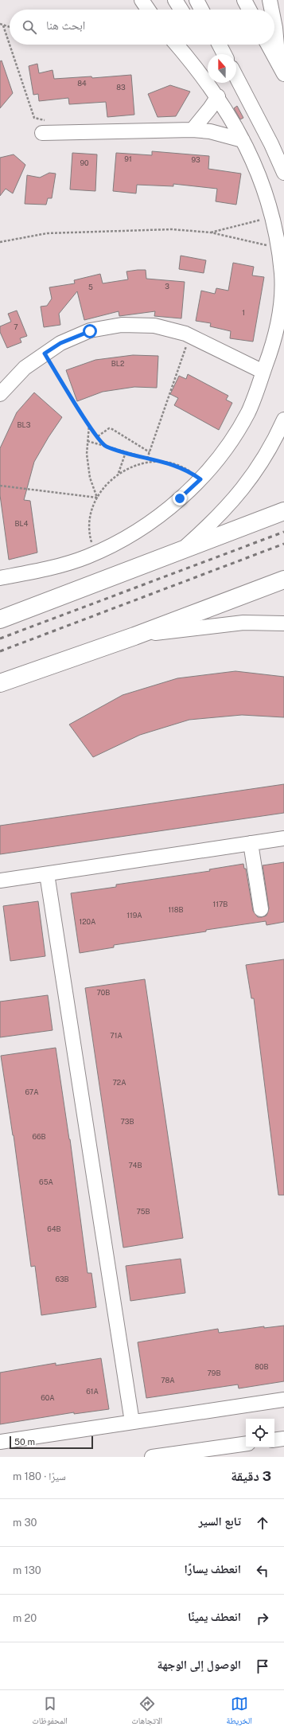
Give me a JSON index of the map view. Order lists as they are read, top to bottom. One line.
{"house_numbers":["84","83","91","93","90","3","5","1","7","BL2","BL3","BL4","117B","118B","119A","120A","70B","71A","72A","67A","73B","66B","74B","65A","75B","64B","63B","80B","79B","78A","61A","60A"],"scale_bar":"50 m","north":"top","page":{"search":"ابحث هنا","scale":"50 m","heading":["3 دقيقة","سيرًا · 180 m"],"list":[["تابع السير","30 m"],["انعطف يسارًا","130 m"],["انعطف يمينًا","20 m"],"الوصول إلى الوجهة"],"nav":["الخريطة","الاتجاهات","المحفوظات"]}}
